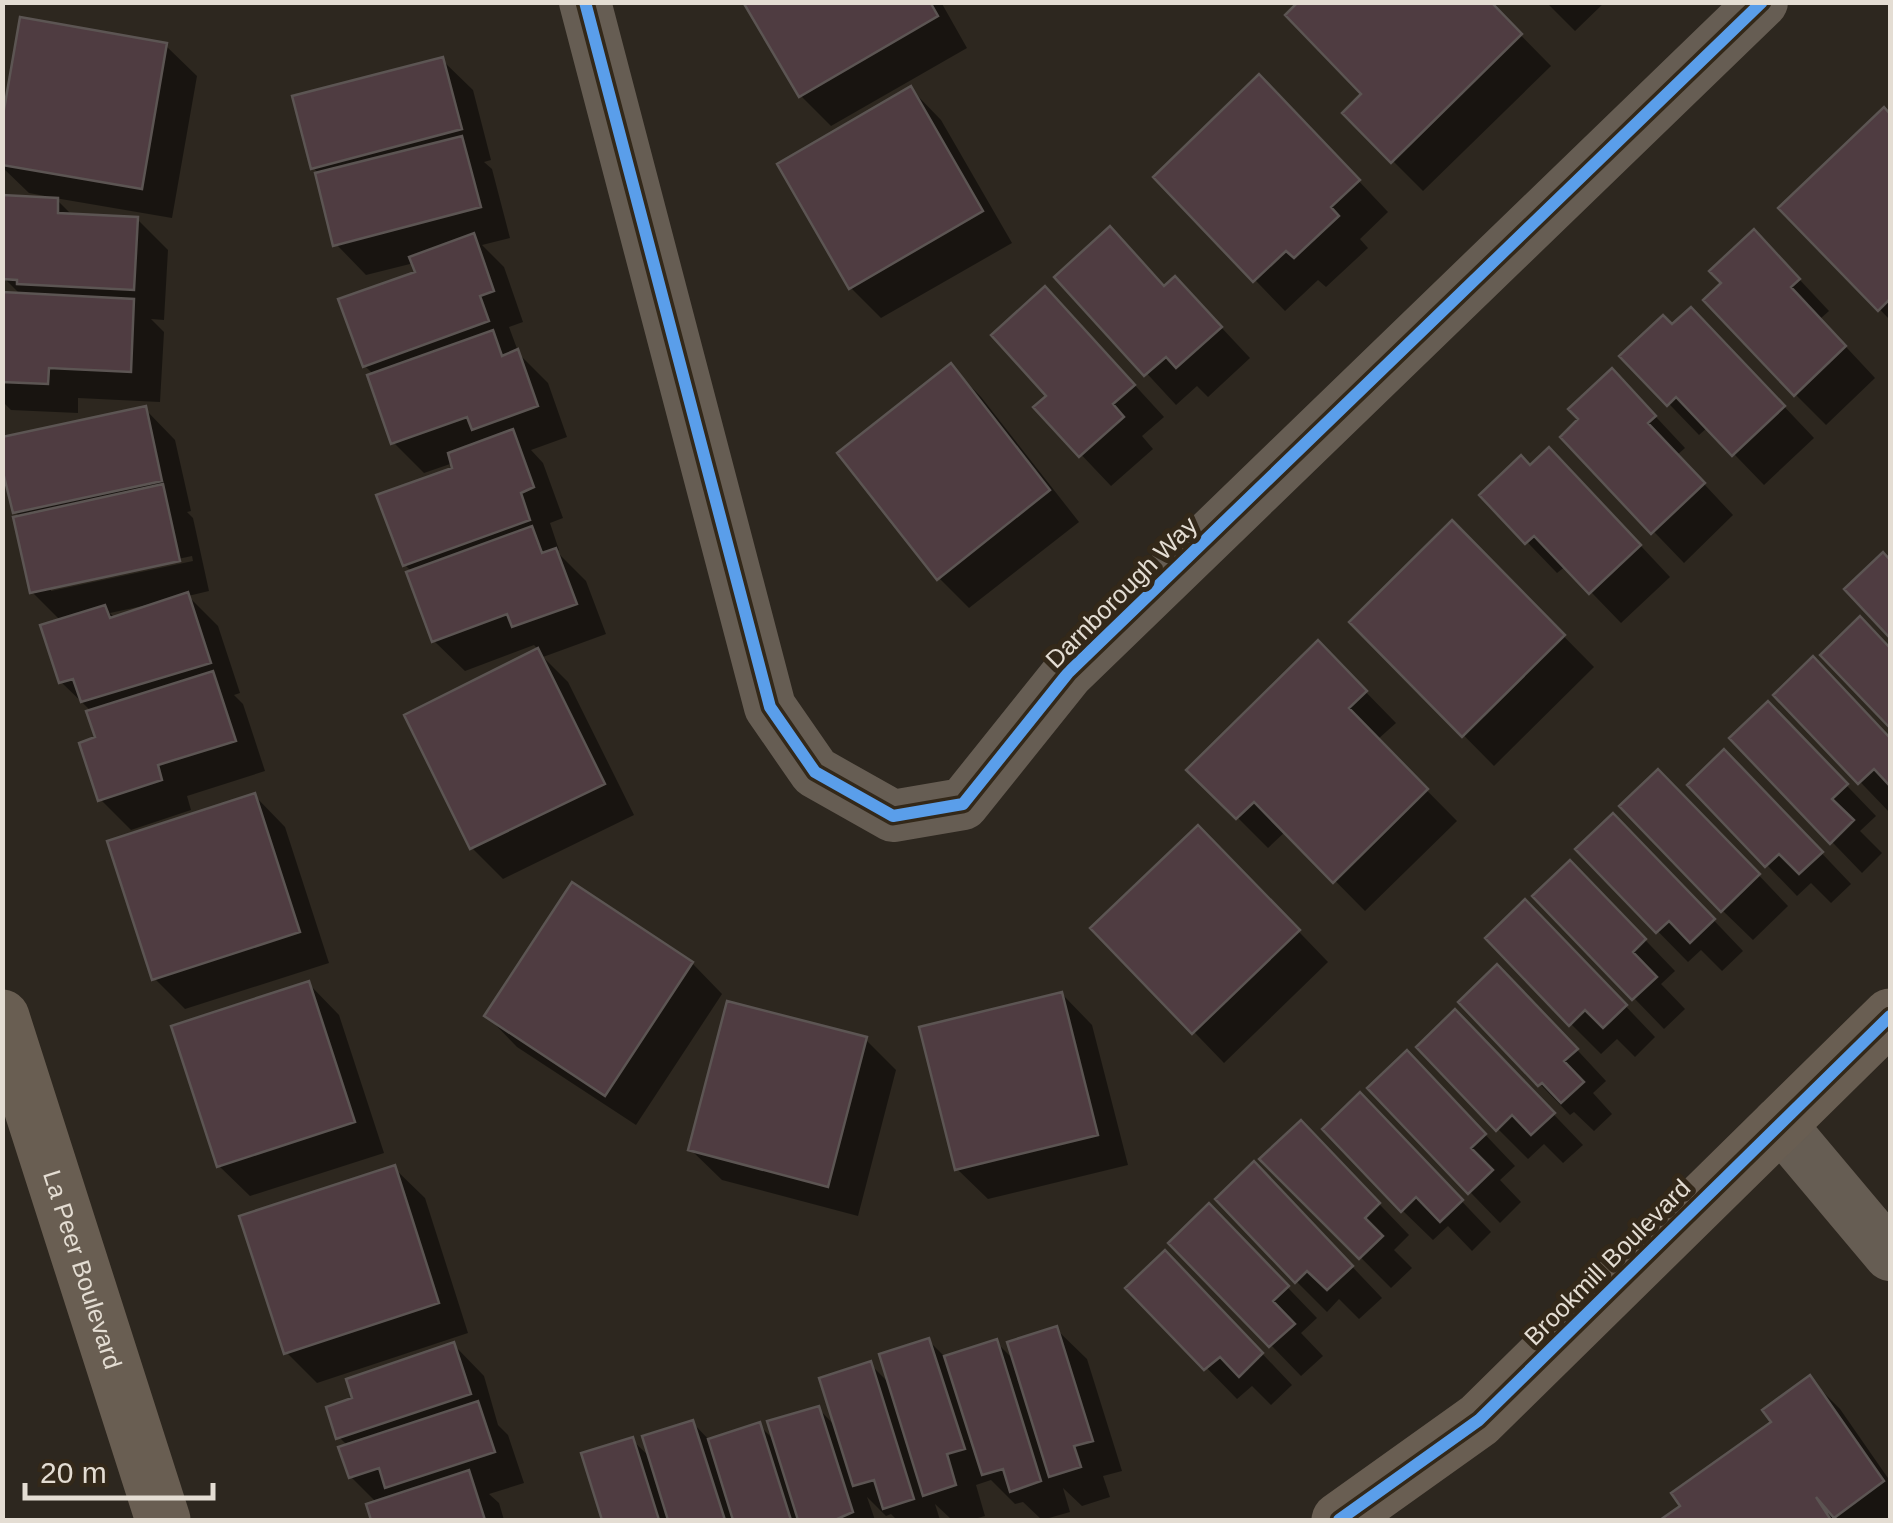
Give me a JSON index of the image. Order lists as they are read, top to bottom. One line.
{"streets":{"street":["Darnborough Way","Brookmill Boulevard","La Peer Boulevard"]},"scale_bar":"20 m"}
